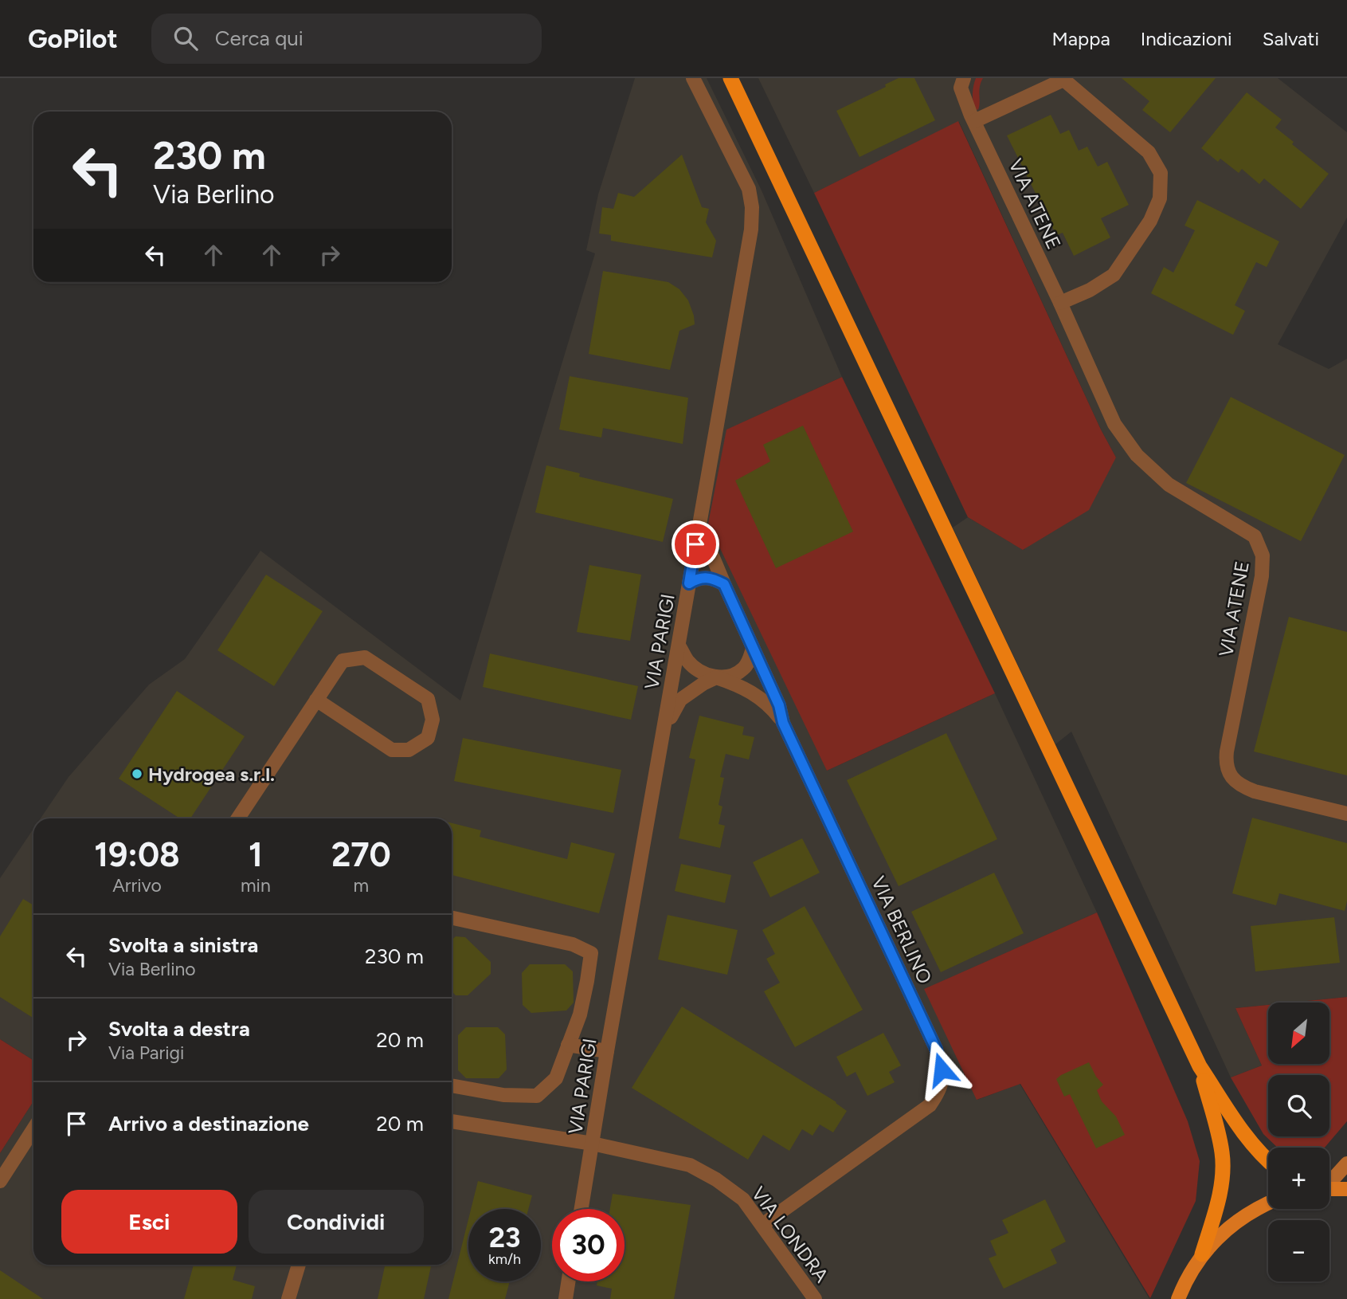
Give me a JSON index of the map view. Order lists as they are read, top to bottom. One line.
{"streets":{"street":["VIA ATENE","VIA PARIGI","VIA BERLINO","VIA LONDRA"]},"crossings":[["VIA PARIGI","VIA BERLINO"],["VIA PARIGI","VIA LONDRA"],["VIA BERLINO","VIA LONDRA"]],"places":["Hydrogea s.r.l."],"north":"bottom left","page":{"header":"GoPilot","search":"Cerca qui","nav":["Mappa","Indicazioni","Salvati"],"turn":["230 m","Via Berlino"],"eta":["19:08","Arrivo","1","min","270","m"],"list":[{"name":"Svolta a sinistra","note":"Via Berlino","value":"230 m"},{"name":"Svolta a destra","note":"Via Parigi","value":"20 m"},{"name":"Arrivo a destinazione","value":"20 m"}],"map_buttons":["+","−"],"buttons":["Esci","Condividi"],"speed":"23 km/h","limit":"30"}}
